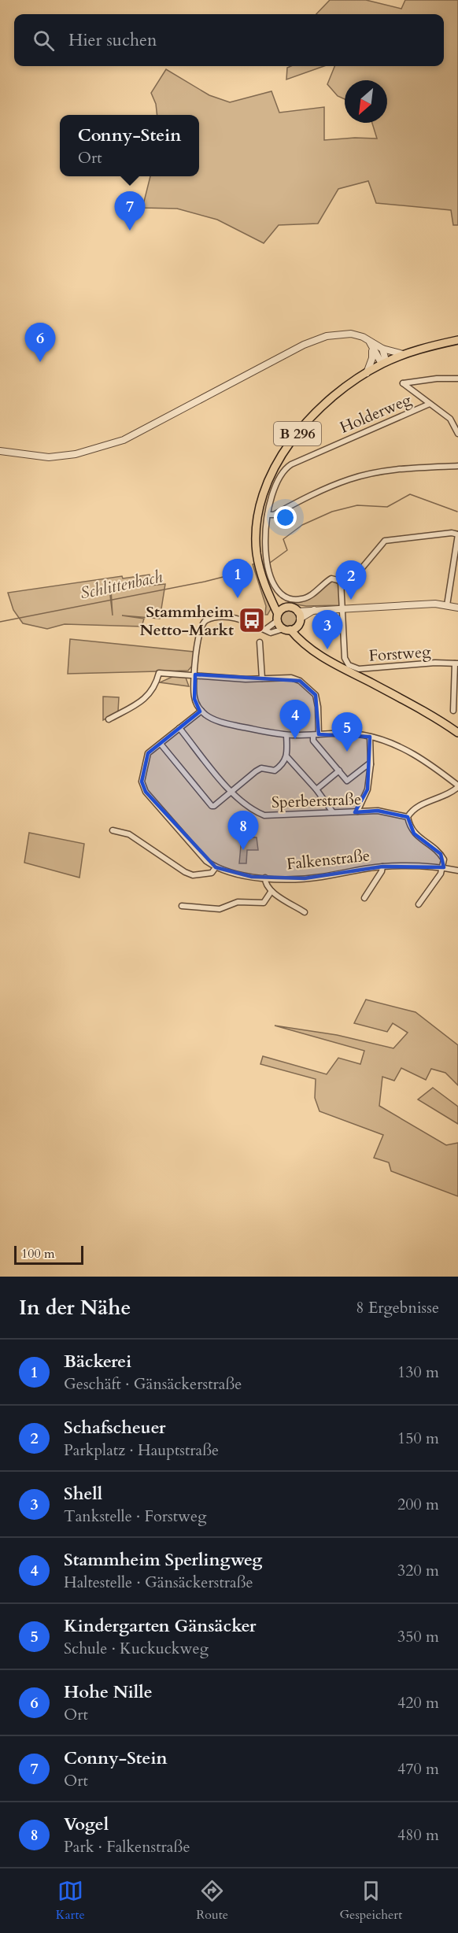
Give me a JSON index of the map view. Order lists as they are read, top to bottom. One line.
{"streets":{"main road":["B 296"],"street":["Holderweg","Forstweg","Sperberstraße","Falkenstraße"]},"crossings":[["Sperberstraße","Falkenstraße"]],"water":["Schlittenbach"],"places":{"bus stop":["Stammheim Netto-Markt"]},"scale_bar":"100 m","north":"bottom left","page":{"search":"Hier suchen","popup":["Conny-Stein","Ort"],"pins":["7","6","1","2","3","4","5","8"],"scale":"100 m","heading":["In der Nähe","8 Ergebnisse"],"list":[{"mark":"1","name":"Bäckerei","note":"Geschäft · Gänsäckerstraße","value":"130 m"},{"mark":"2","name":"Schafscheuer","note":"Parkplatz · Hauptstraße","value":"150 m"},{"mark":"3","name":"Shell","note":"Tankstelle · Forstweg","value":"200 m"},{"mark":"4","name":"Stammheim Sperlingweg","note":"Haltestelle · Gänsäckerstraße","value":"320 m"},{"mark":"5","name":"Kindergarten Gänsäcker","note":"Schule · Kuckuckweg","value":"350 m"},{"mark":"6","name":"Hohe Nille","note":"Ort","value":"420 m"},{"mark":"7","name":"Conny-Stein","note":"Ort","value":"470 m"},{"mark":"8","name":"Vogel","note":"Park · Falkenstraße","value":"480 m"}],"nav":["Karte","Route","Gespeichert"]}}
